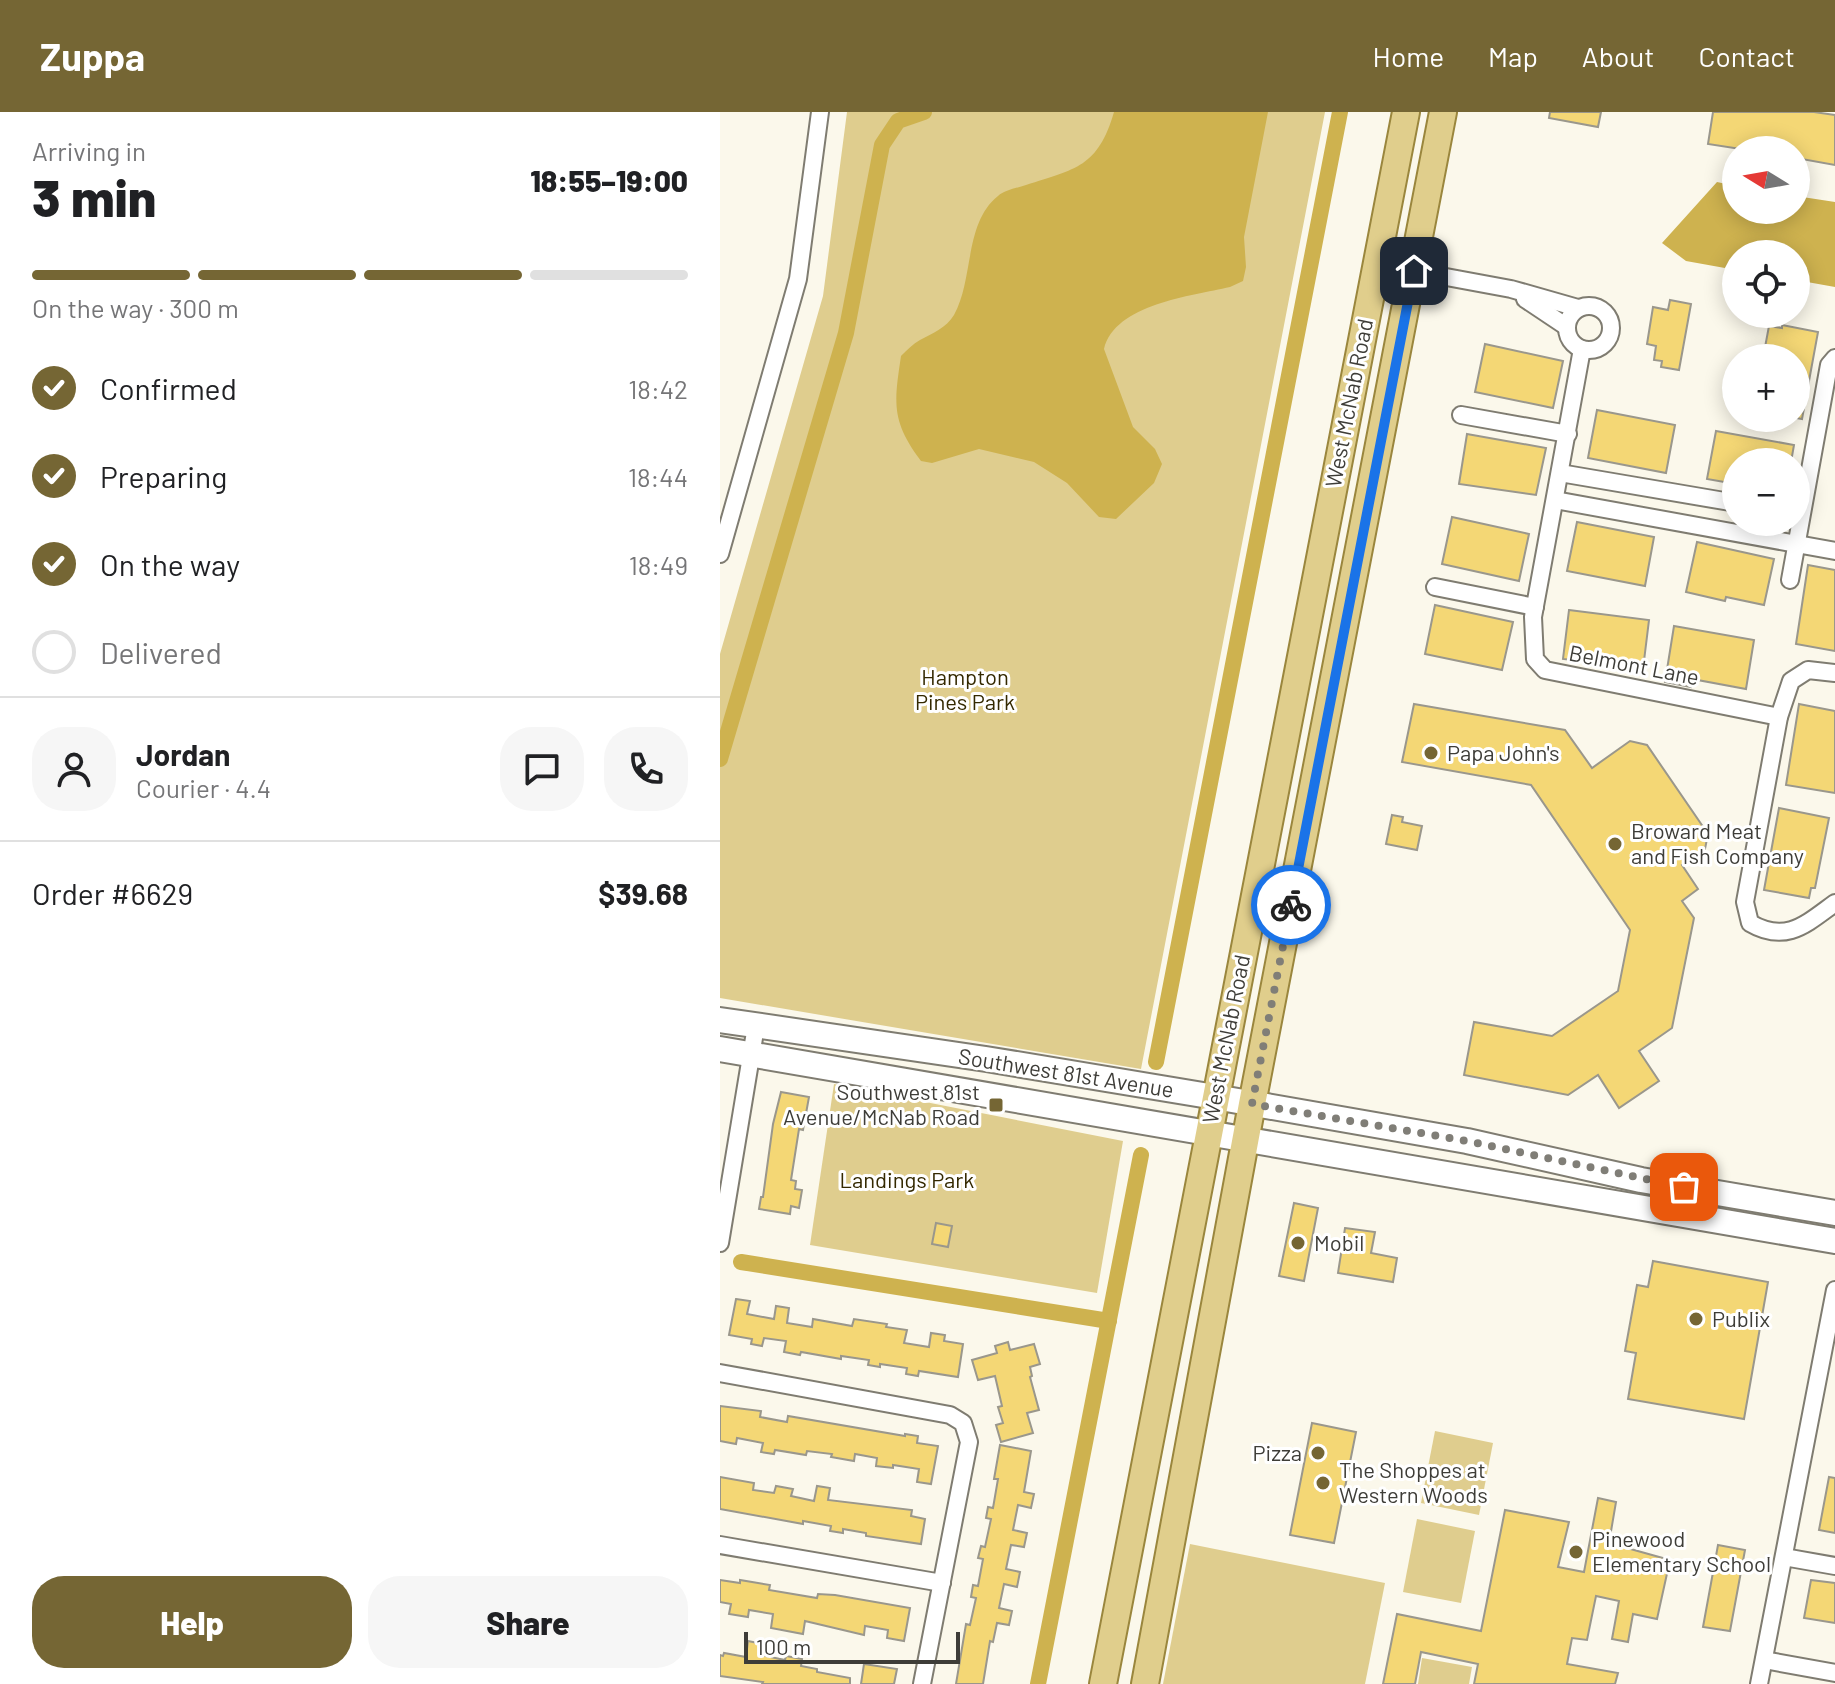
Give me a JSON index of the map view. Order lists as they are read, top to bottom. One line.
{"streets":{"main road":["West McNab Road"],"street":["Belmont Lane","Southwest 81st Avenue"]},"crossings":[["West McNab Road","Southwest 81st Avenue"]],"parks":["Hampton Pines Park","Landings Park"],"places":{"other":["Papa John's","Broward Meat and Fish Company","Mobil","Publix","Pizza","The Shoppes at Western Woods","Pinewood Elementary School"],"transit":["Southwest 81st Avenue/McNab Road"]},"scale_bar":"100 m","north":"left","page":{"header":"Zuppa","nav":["Home","Map","About","Contact"],"heading":["3 min","Arriving in","18:55–19:00"],"panel":["Jordan","Courier · 4.4","Order #6629","$39.68"],"map_buttons":["+","−"],"bar":"On the way · 300 m","list":[["Confirmed","18:42"],["Preparing","18:44"],["On the way","18:49"],"Delivered"],"buttons":["Help","Share"],"scale":"100 m"}}
